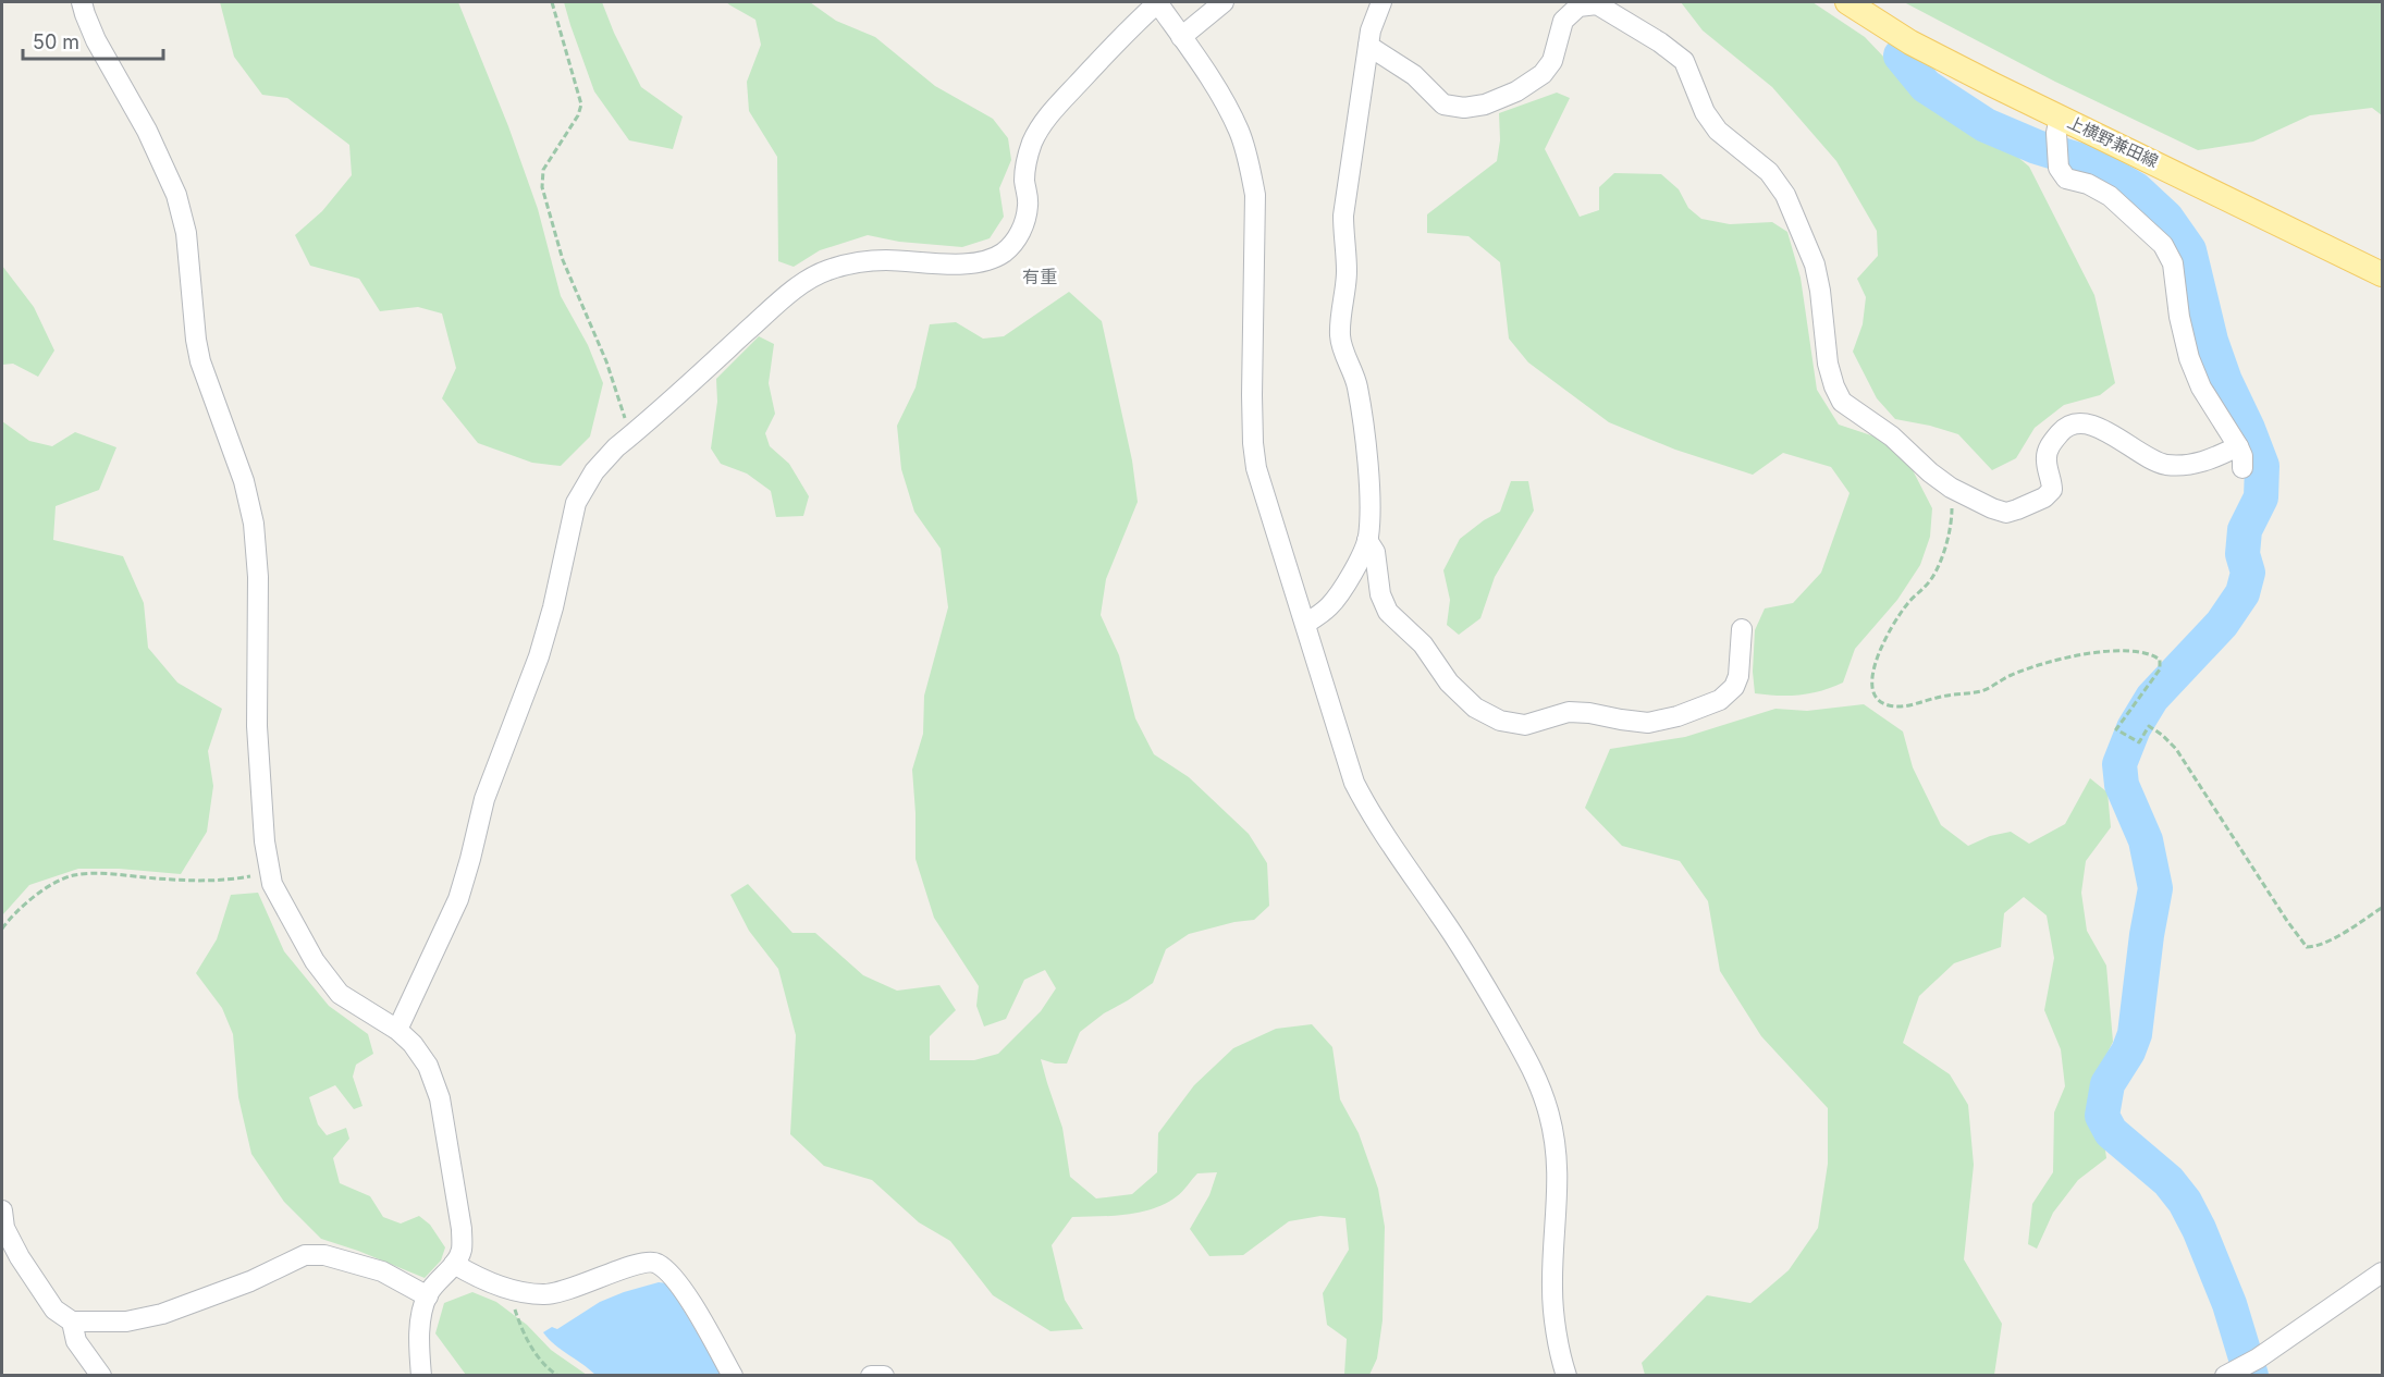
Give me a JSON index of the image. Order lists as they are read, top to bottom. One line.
{"streets":{"main road":["上横野兼田線"]},"districts":["有重"],"scale_bar":"50 m"}
